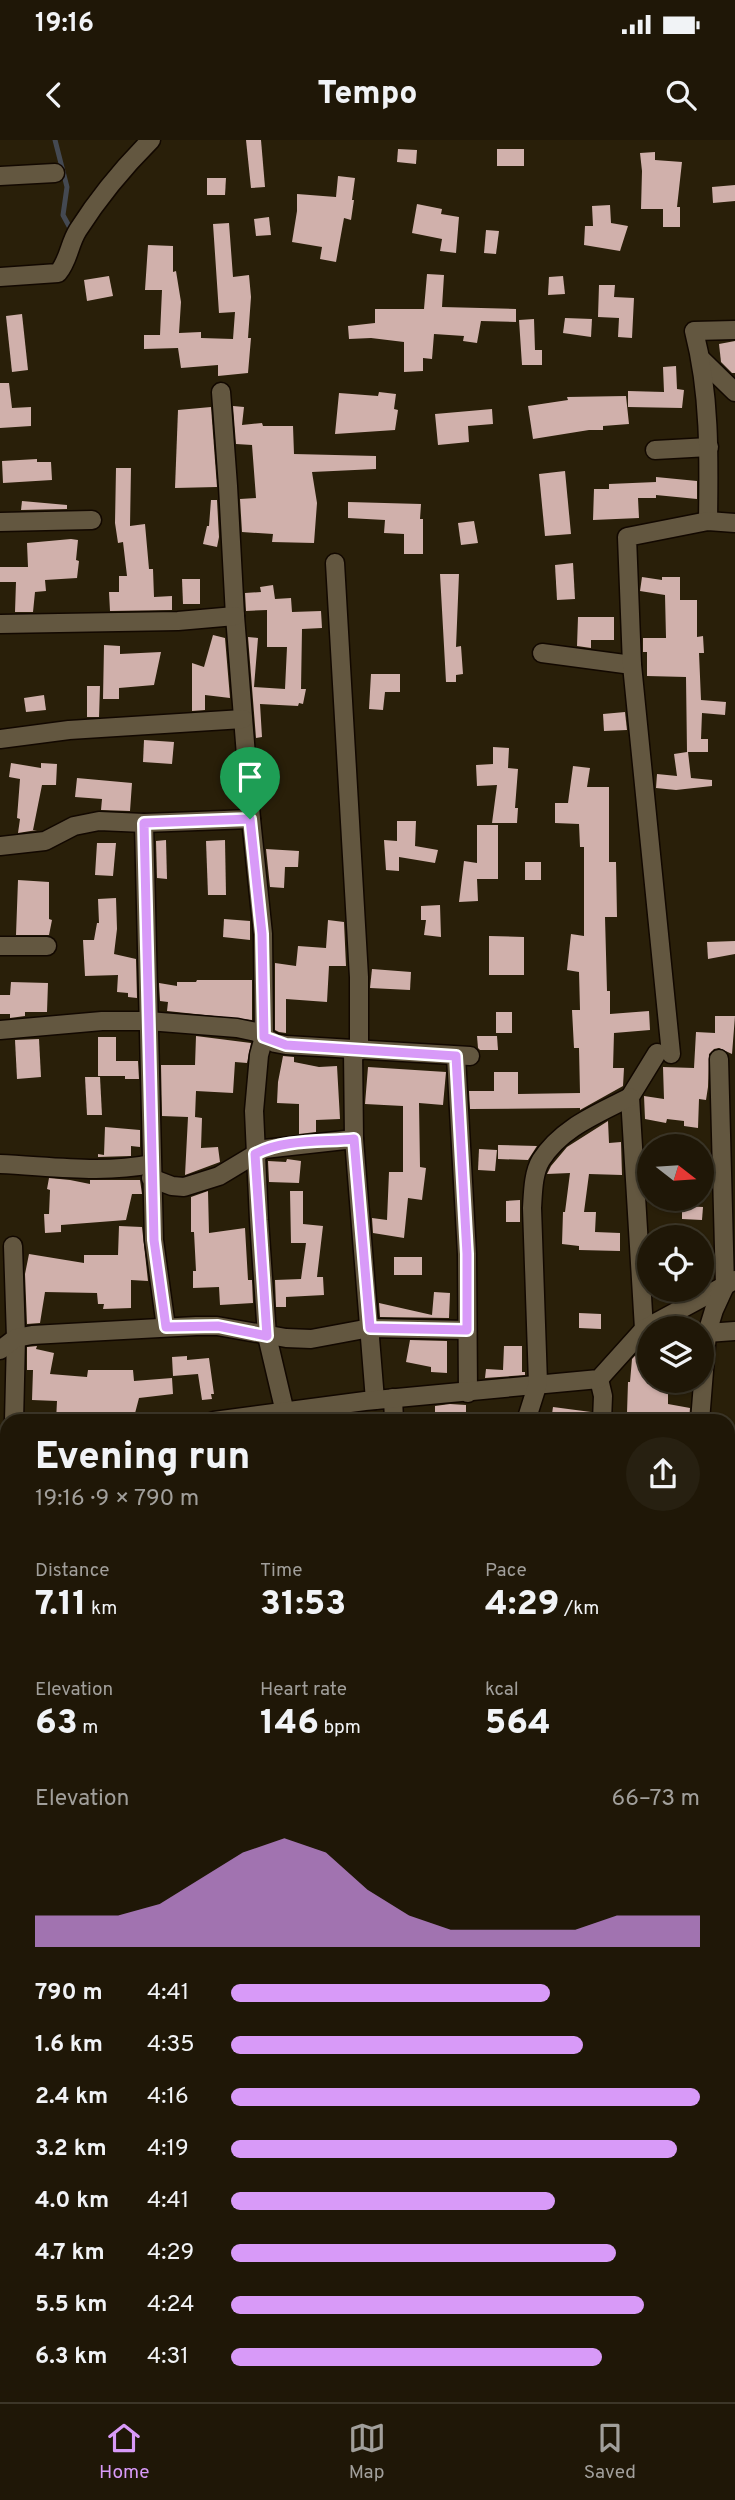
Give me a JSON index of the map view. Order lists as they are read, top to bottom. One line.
{"north":"right","page":{"status":"19:16","header":"Tempo","heading":["Evening run","19:16 · 9 × 790 m"],"stats":[["Distance","7.11 km"],["Time","31:53"],["Pace","4:29 /km"],["Elevation","63 m"],["Heart rate","146 bpm"],["kcal","564"]],"chart":["Elevation","66–73 m"],"list":[{"name":"790 m","note":"4:41"},{"name":"1.6 km","note":"4:35"},{"name":"2.4 km","note":"4:16"},{"name":"3.2 km","note":"4:19"},{"name":"4.0 km","note":"4:41"},{"name":"4.7 km","note":"4:29"},{"name":"5.5 km","note":"4:24"},{"name":"6.3 km","note":"4:31"}],"tabs":["Home","Map","Saved"]}}
